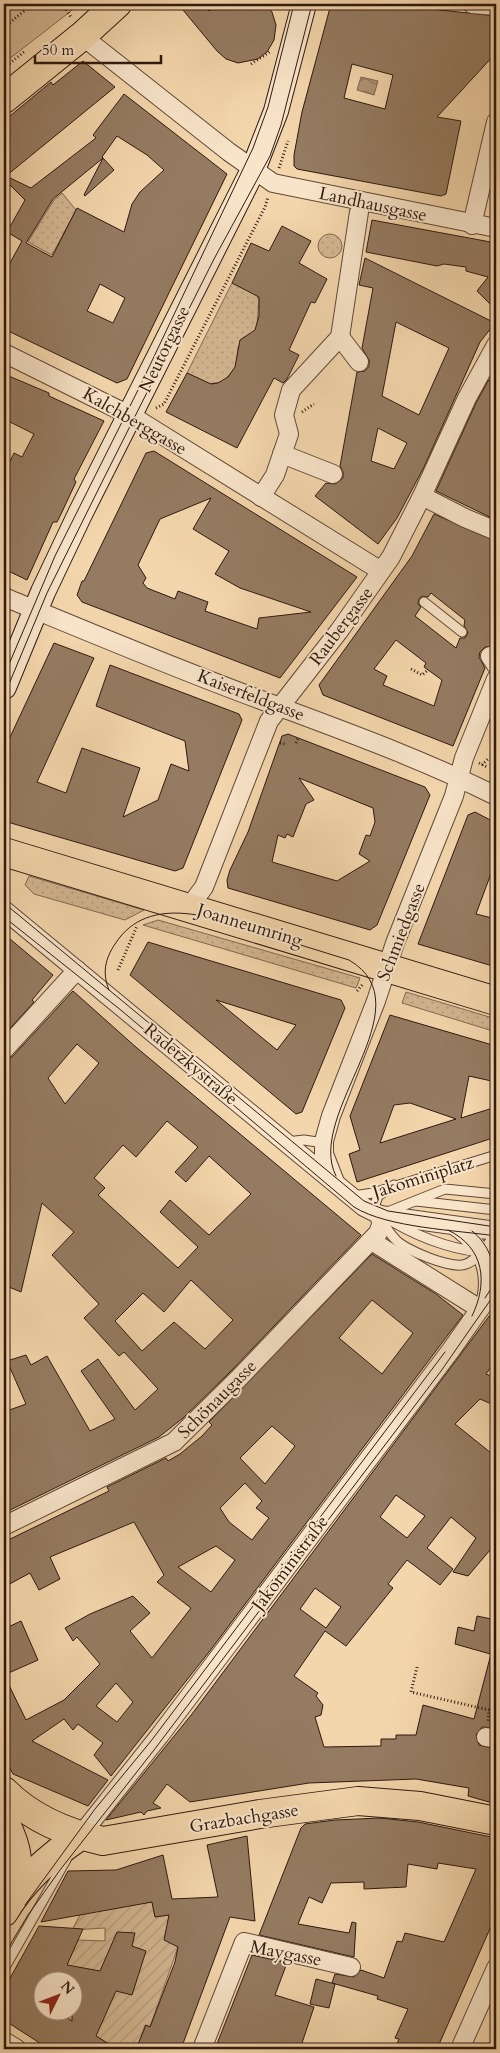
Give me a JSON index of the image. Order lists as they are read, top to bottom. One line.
{"streets":{"main road":["Joanneumring","Grazbachgasse"],"street":["Landhausgasse","Neutorgasse","Kalchberggasse","Raubergasse","Kaiserfeldgasse","Schmiedgasse","Radetzkystraße","Jakominiplatz","Schönaugasse","Jakoministraße","Maygasse"]},"crossings":[["Landhausgasse","Neutorgasse"],["Neutorgasse","Kalchberggasse"],["Neutorgasse","Kaiserfeldgasse"],["Kalchberggasse","Raubergasse"],["Raubergasse","Kaiserfeldgasse"],["Raubergasse","Joanneumring"],["Kaiserfeldgasse","Schmiedgasse"],["Joanneumring","Schmiedgasse"],["Schmiedgasse","Radetzkystraße"],["Schmiedgasse","Jakominiplatz"],["Radetzkystraße","Jakominiplatz"],["Radetzkystraße","Schönaugasse"],["Jakominiplatz","Schönaugasse"],["Jakoministraße","Grazbachgasse"]],"scale_bar":"50 m","north":"top right"}
